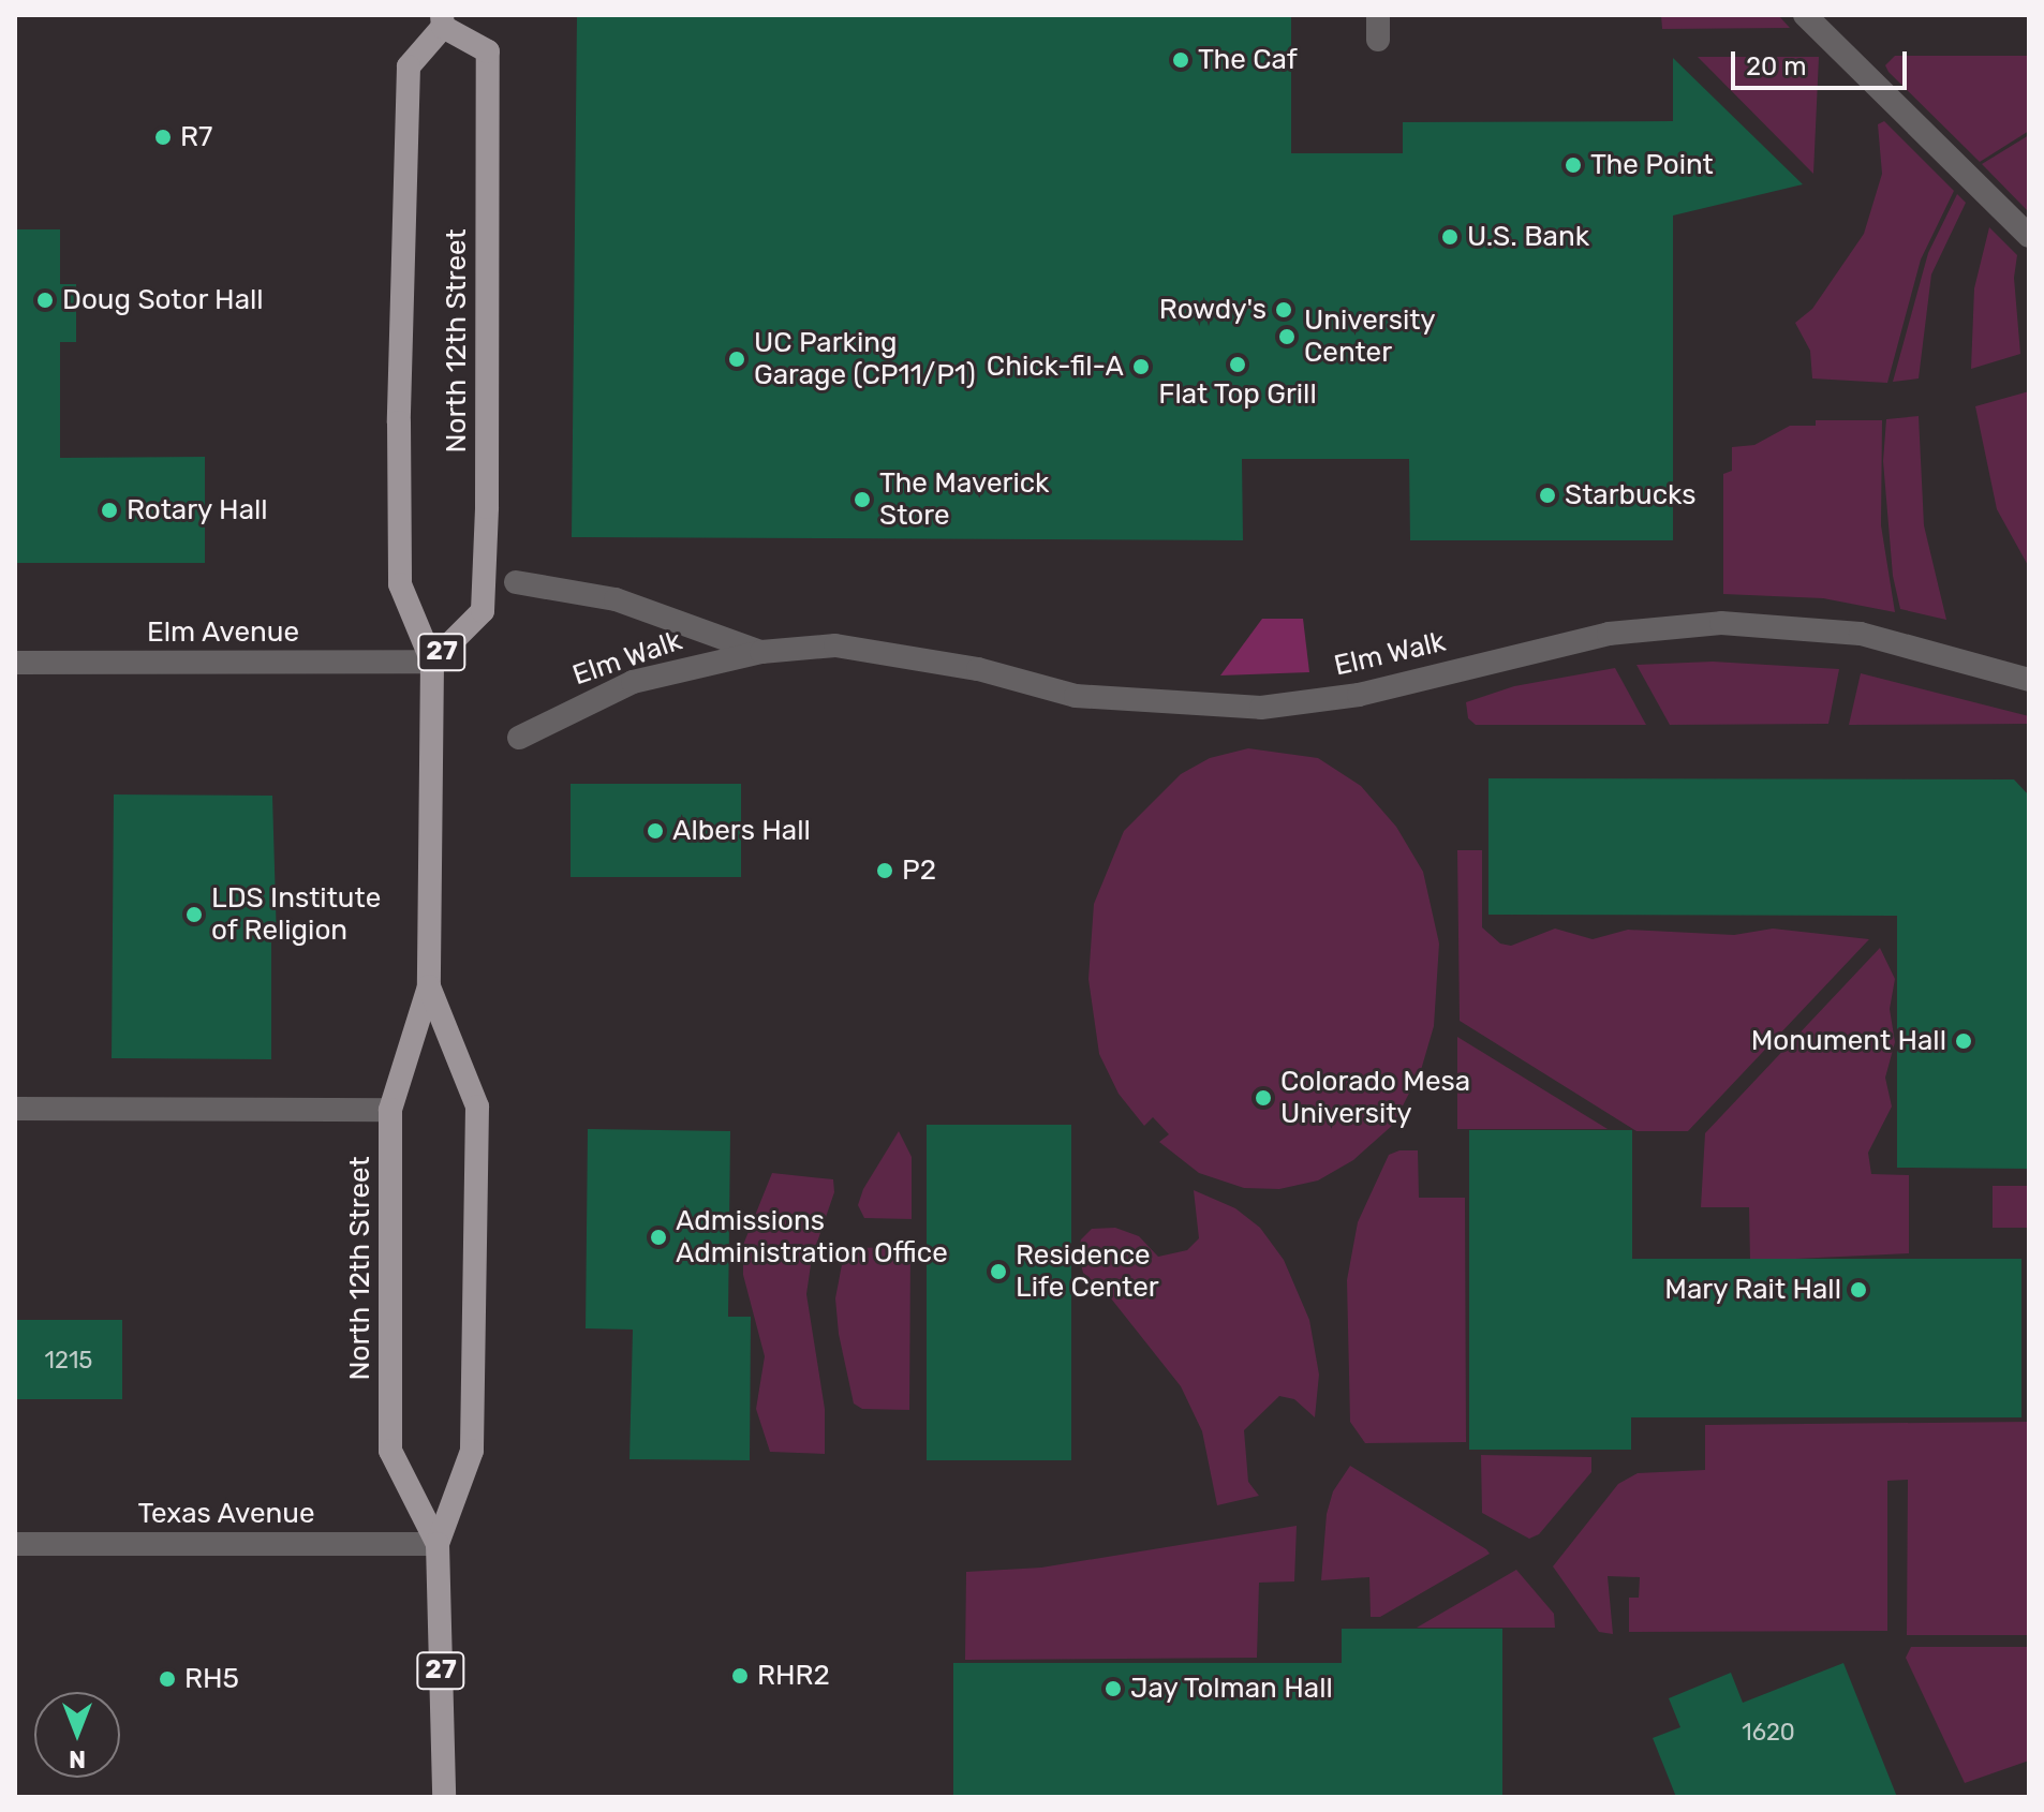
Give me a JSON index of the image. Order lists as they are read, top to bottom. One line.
{"streets":{"main road":["North 12th Street","27"],"street":["Elm Avenue","Elm Walk","Texas Avenue"]},"crossings":[["North 12th Street","Elm Avenue"],["North 12th Street","Texas Avenue"]],"places":["The Caf","R7","The Point","U.S. Bank","Doug Sotor Hall","Rowdy's","University Center","UC Parking Garage (CP11/P1)","Flat Top Grill","Chick-fil-A","Starbucks","The Maverick Store","Rotary Hall","Albers Hall","P2","LDS Institute of Religion","Monument Hall","Colorado Mesa University","Admissions Administration Office","Residence Life Center","Mary Rait Hall","RHR2","RH5","Jay Tolman Hall"],"house_numbers":["1215","1620"],"scale_bar":"20 m","north":"bottom"}
